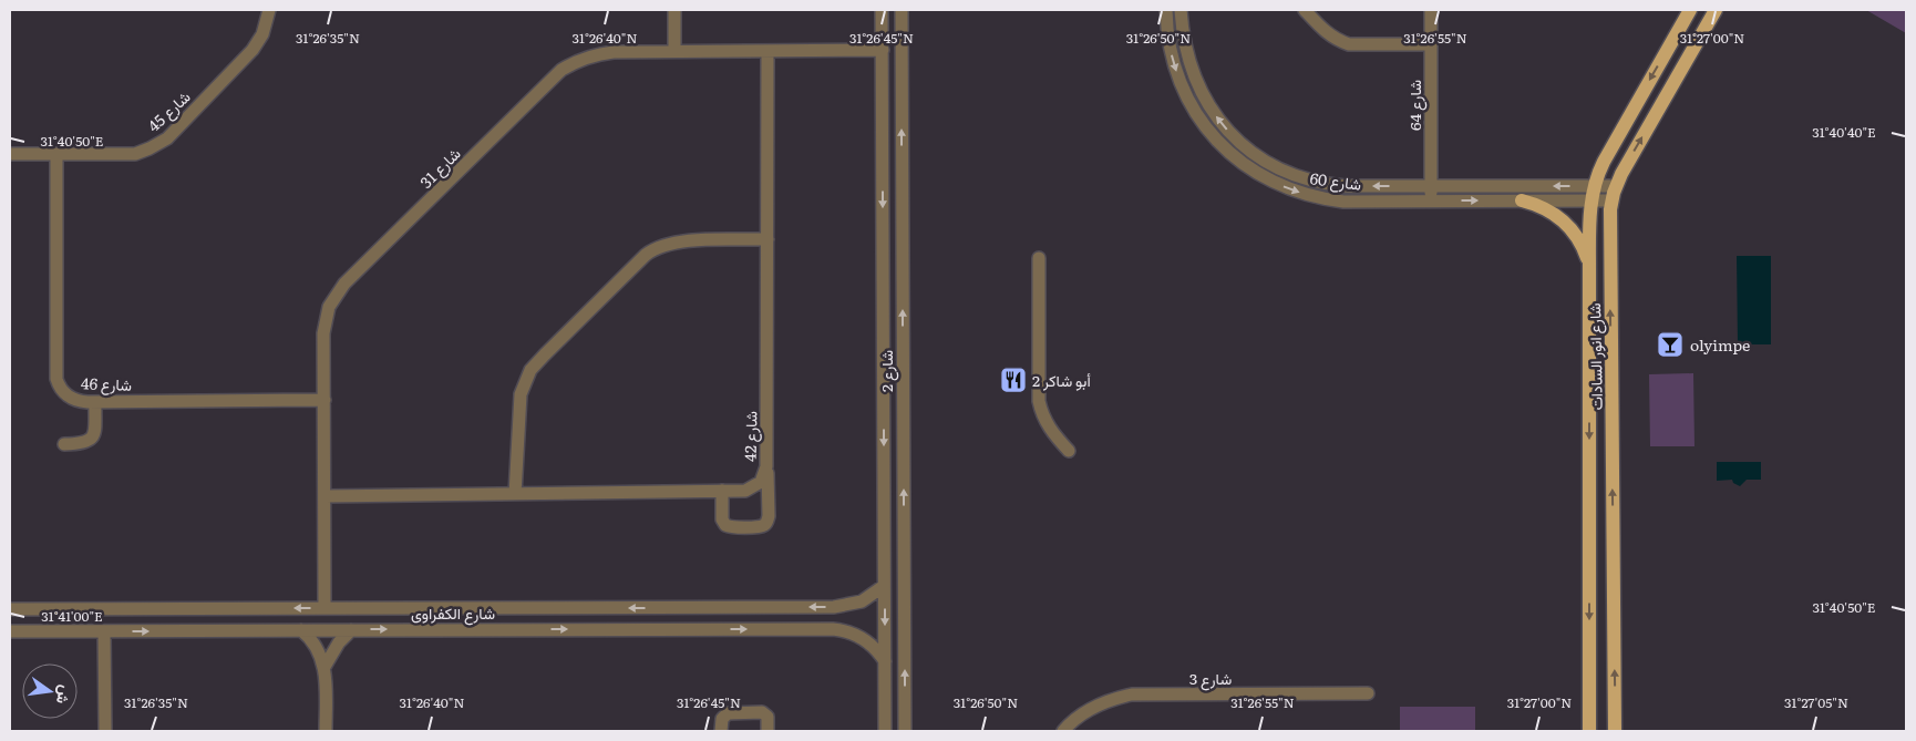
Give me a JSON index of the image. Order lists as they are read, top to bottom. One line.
{"streets":{"main road":["شارع انور السادات"],"street":["شارع 64","شارع 45","شارع 31","شارع 60","شارع 2","شارع 46","شارع 42","شارع الكفراوى","شارع 3"]},"crossings":[["شارع 64","شارع 60"],["شارع 45","شارع 46"],["شارع 31","شارع 2"],["شارع 31","شارع 46"],["شارع 31","شارع 42"],["شارع 31","شارع الكفراوى"],["شارع 60","شارع انور السادات"],["شارع 2","شارع الكفراوى"]],"places":{"bar":["olyimpe"],"restaurant":["أبو شاكر 2"]},"north":"right","coordinates":["31°26'35\"N","31°26'40\"N","31°26'45\"N","31°26'50\"N","31°26'55\"N","31°27'00\"N","31°40'40\"E","31°40'50\"E","31°41'00\"E","31°27'05\"N"]}
